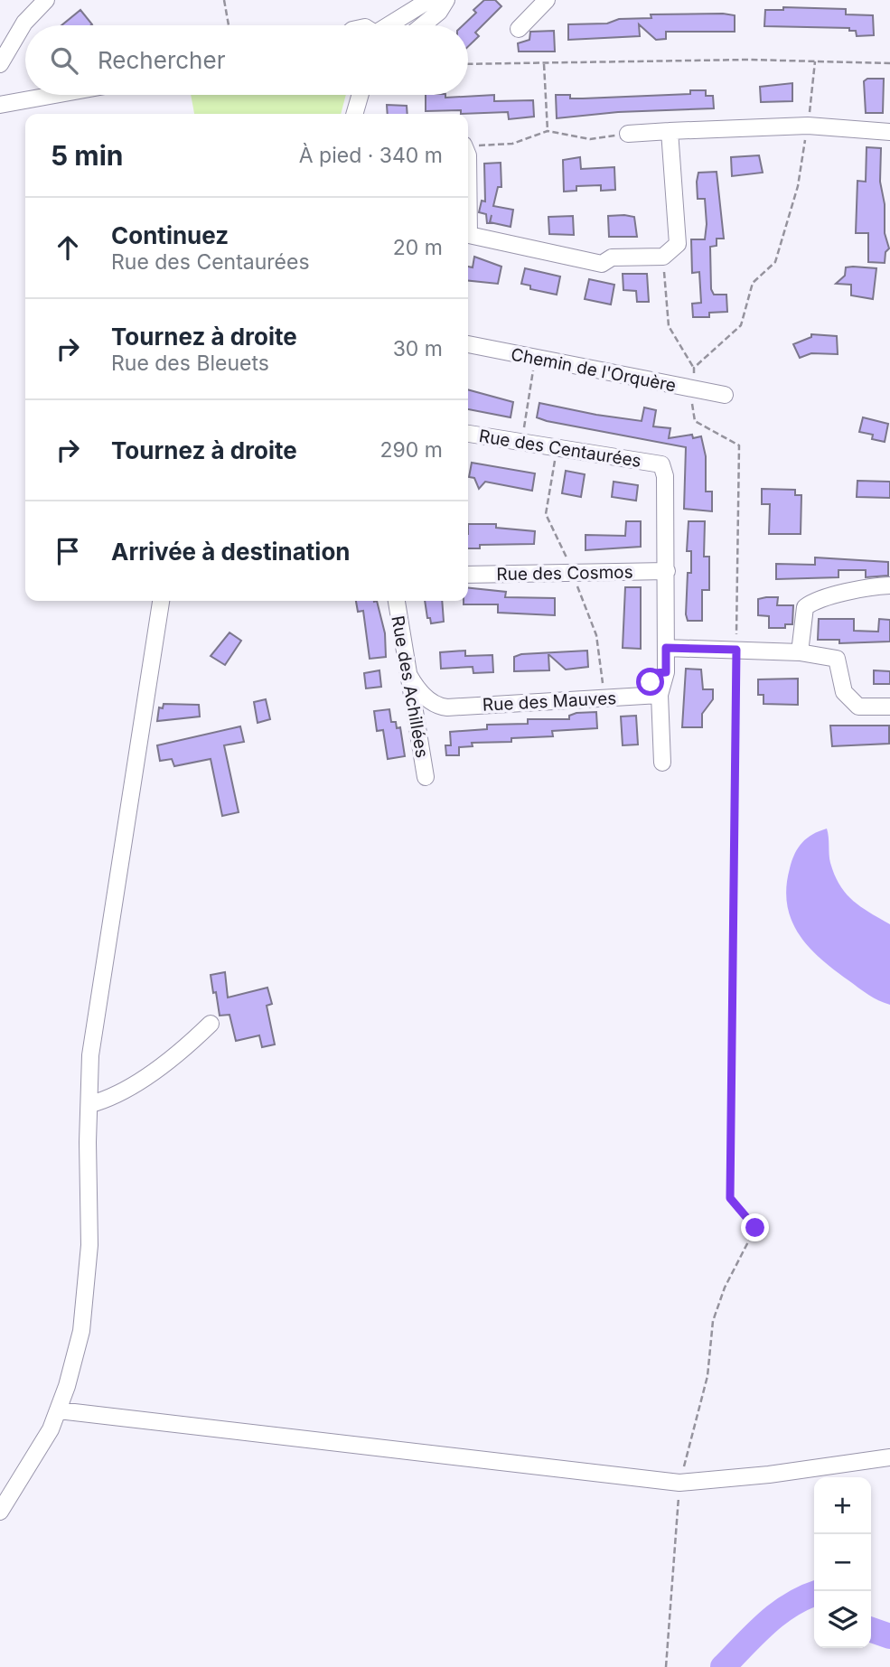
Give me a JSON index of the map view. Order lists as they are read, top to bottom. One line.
{"streets":{"street":["Chemin de l'Orquère","Rue des Centaurées","Rue des Cosmos","Rue des Achillées","Rue des Mauves"]},"crossings":[["Rue des Centaurées","Rue des Cosmos"],["Rue des Centaurées","Rue des Mauves"]],"page":{"search":"Rechercher","heading":["5 min","À pied · 340 m"],"list":[["Continuez","Rue des Centaurées","20 m"],["Tournez à droite","Rue des Bleuets","30 m"],["Tournez à droite","290 m"],"Arrivée à destination"],"map_buttons":["+","−"]}}
